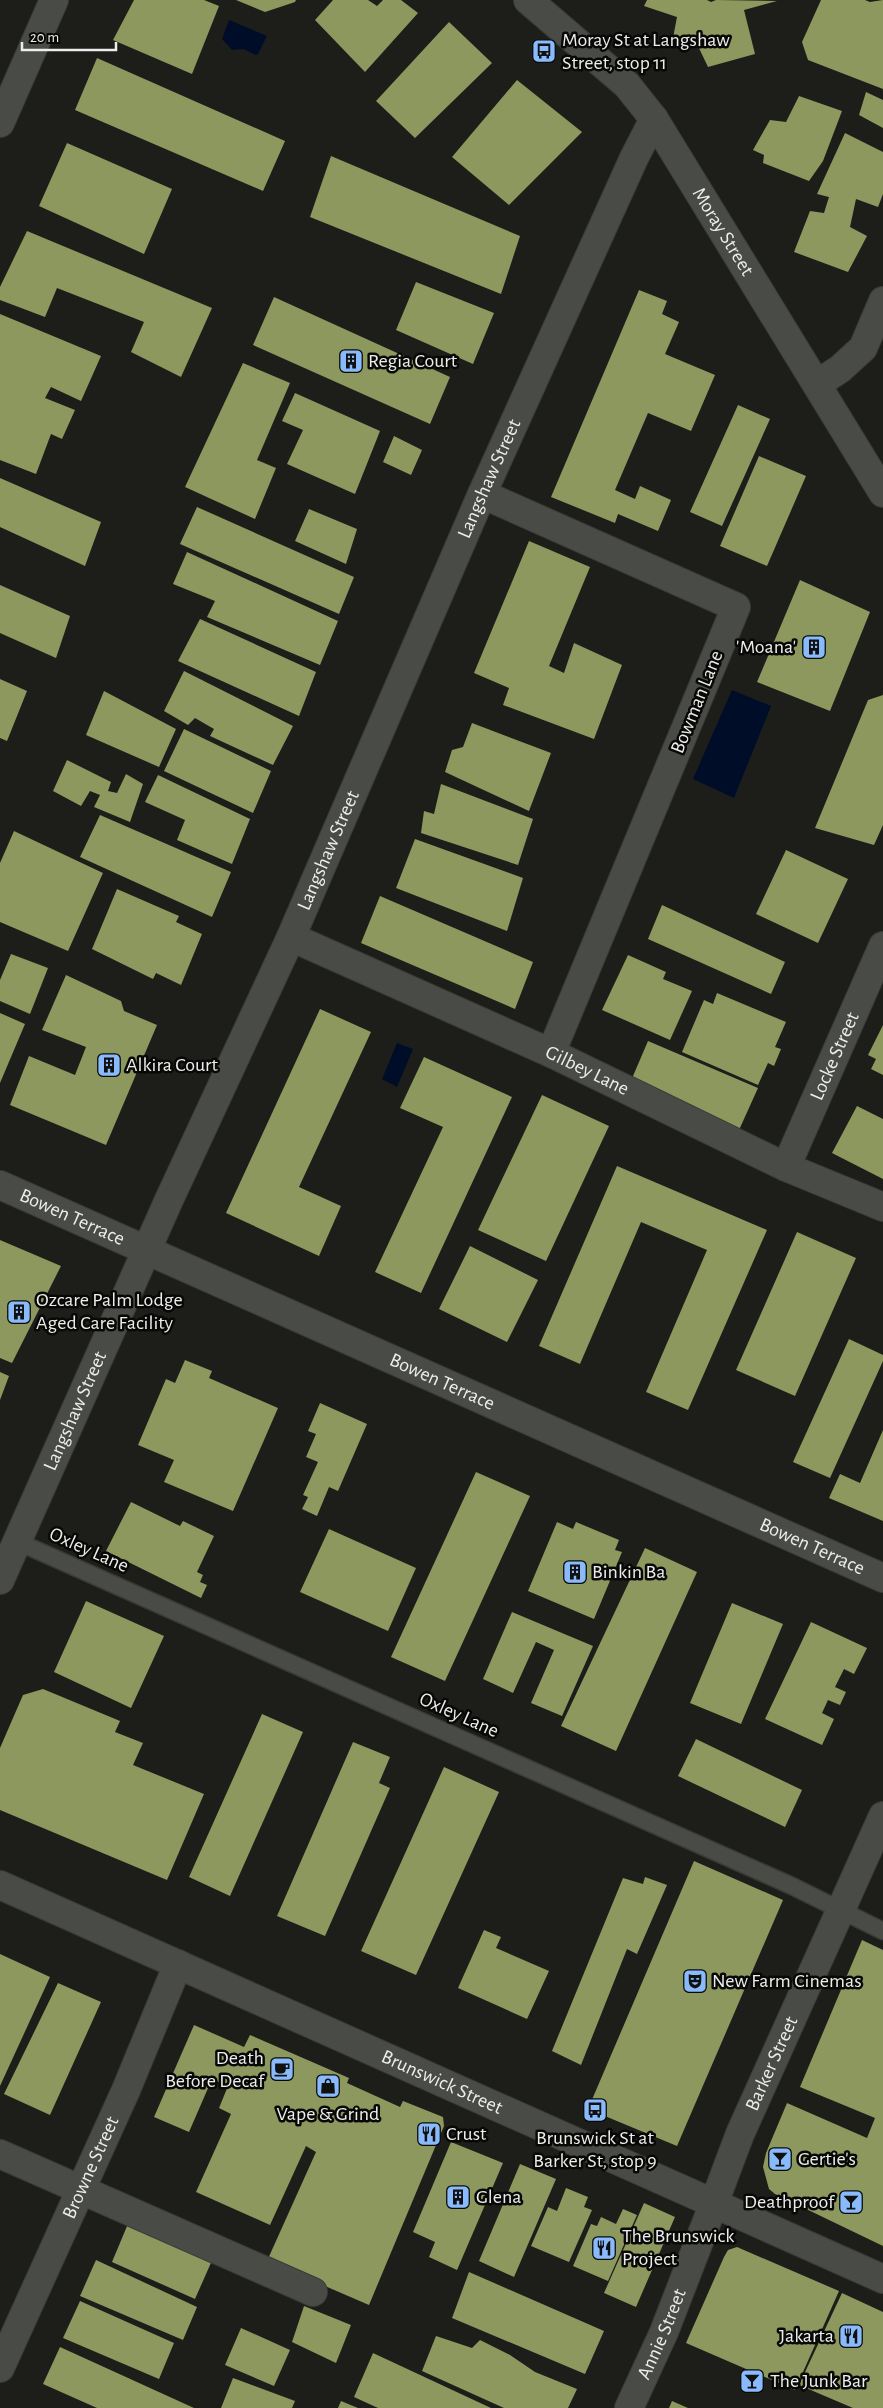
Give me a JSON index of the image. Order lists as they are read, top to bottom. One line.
{"streets":{"street":["Moray Street","Langshaw Street","Bowman Lane","Locke Street","Gilbey Lane","Bowen Terrace","Barker Street","Brunswick Street","Browne Street","Annie Street"],"lane":["Oxley Lane"]},"crossings":[["Moray Street","Langshaw Street"],["Langshaw Street","Bowman Lane"],["Langshaw Street","Gilbey Lane"],["Langshaw Street","Bowen Terrace"],["Langshaw Street","Oxley Lane"],["Bowman Lane","Gilbey Lane"],["Locke Street","Gilbey Lane"],["Oxley Lane","Barker Street"],["Barker Street","Brunswick Street"],["Barker Street","Annie Street"],["Brunswick Street","Browne Street"],["Brunswick Street","Annie Street"]],"places":{"bus stop":["Moray St at Langshaw Street, stop 11","Brunswick St at Barker St, stop 9"],"building":["Regia Court","'Moana'","Alkira Court","Ozcare Palm Lodge Aged Care Facility","Binkin Ba","Glena"],"theatre":["New Farm Cinemas"],"cafe":["Death Before Decaf"],"shop":["Vape & Grind"],"restaurant":["Crust","The Brunswick Project","Jakarta"],"bar":["Gertie's","Deathproof","The Junk Bar"]},"scale_bar":"20 m"}
